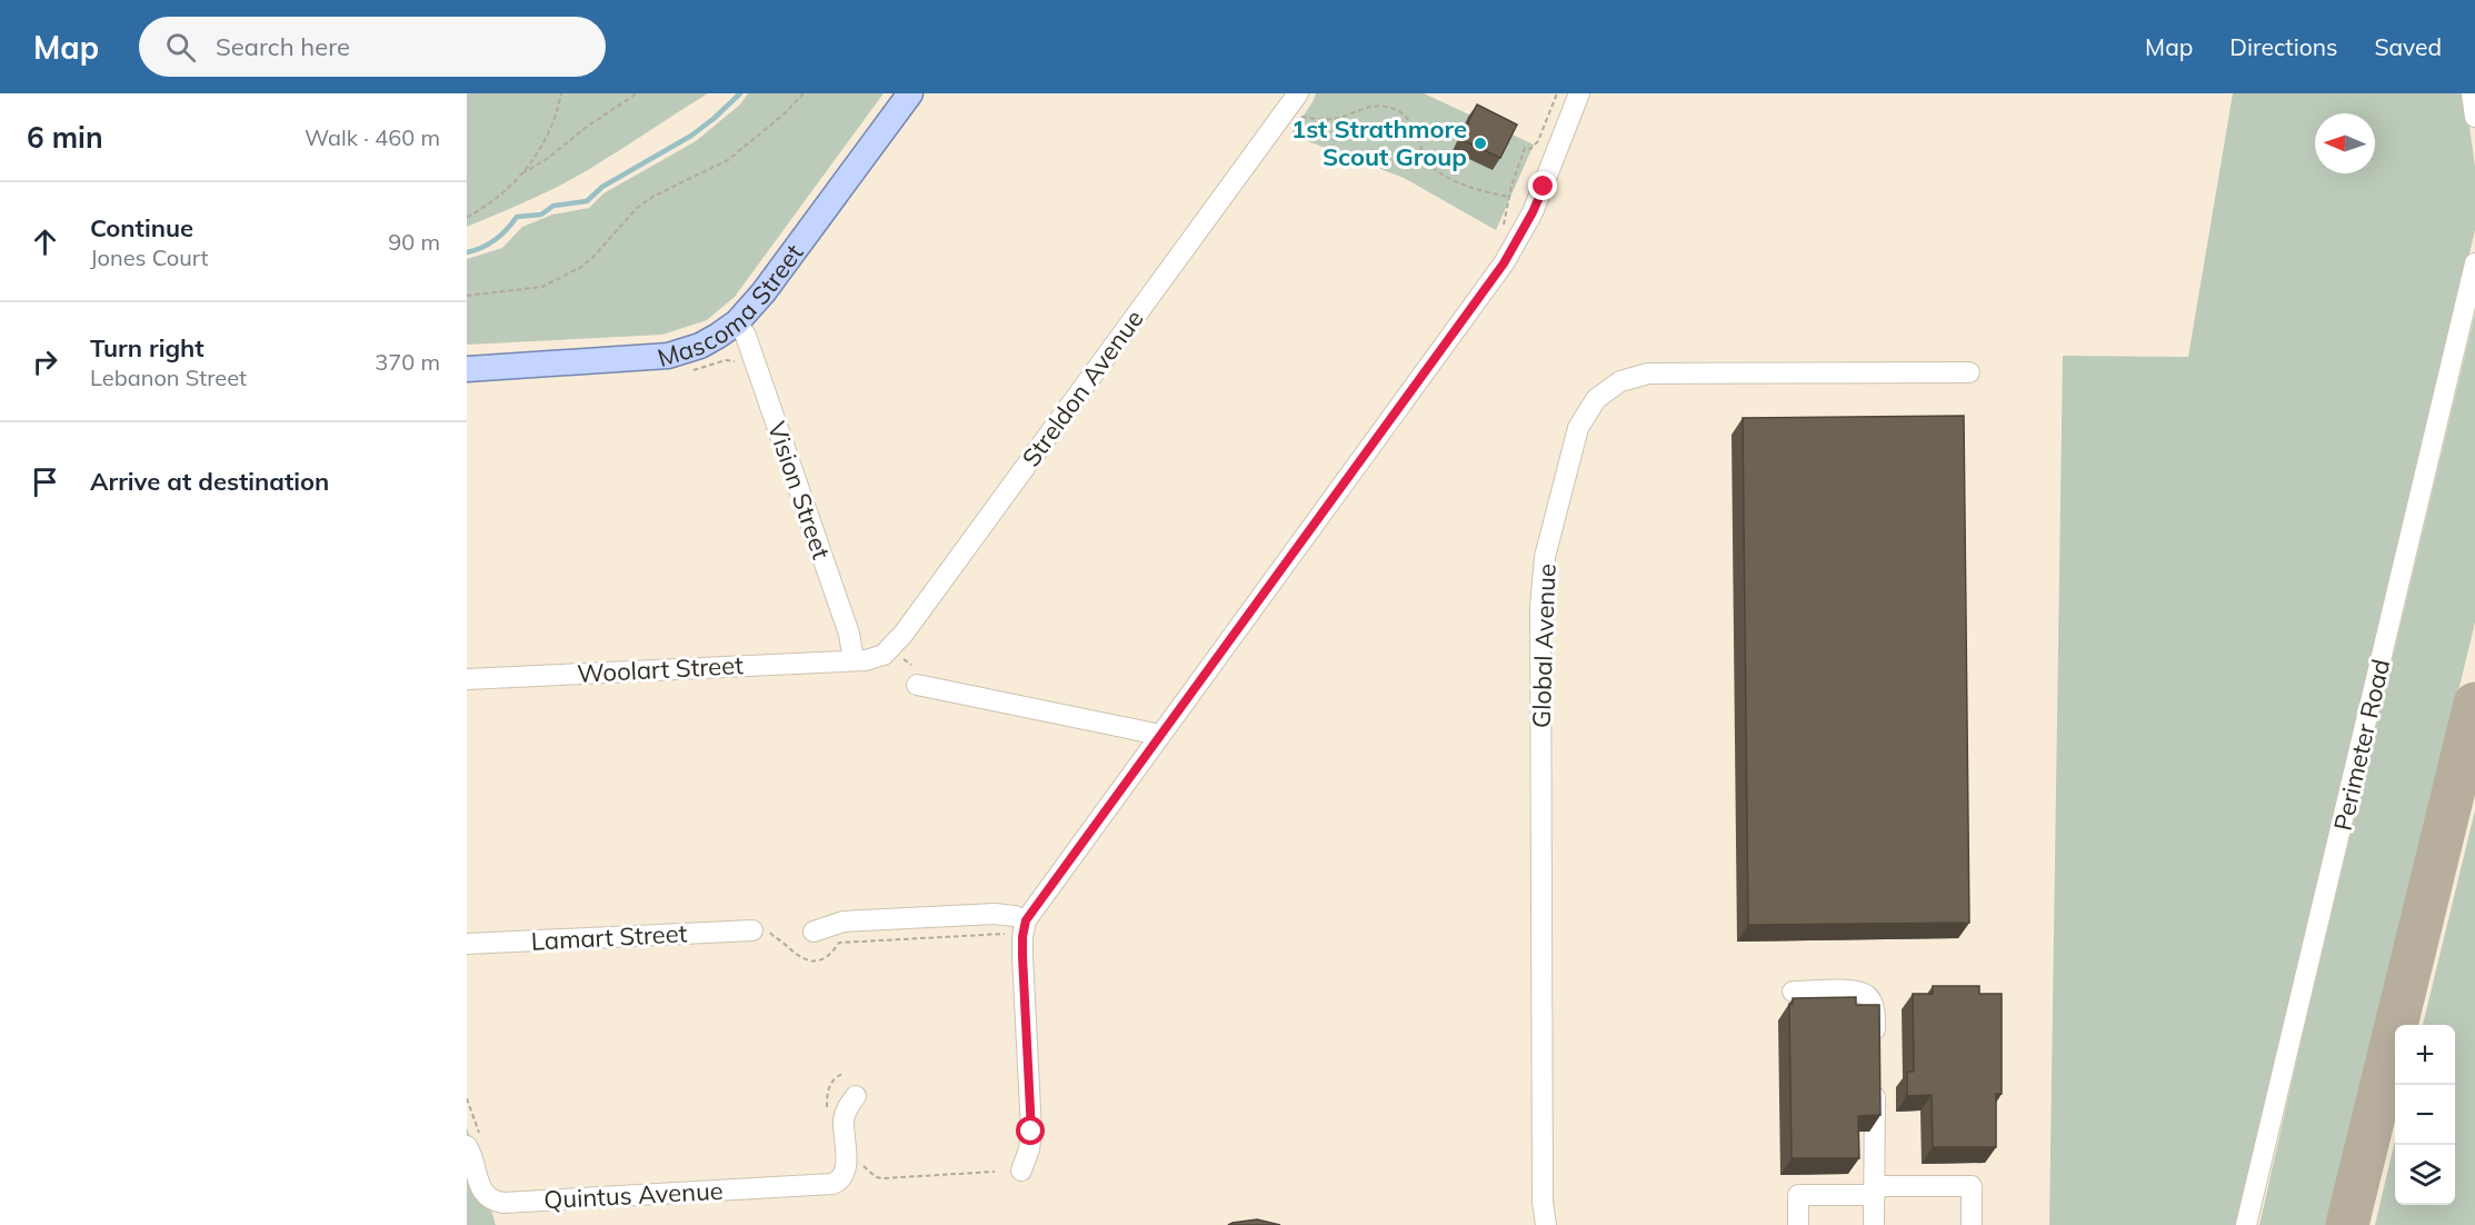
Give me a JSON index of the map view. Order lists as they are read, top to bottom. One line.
{"streets":{"main road":["Mascoma Street"],"street":["Streldon Avenue","Vision Street","Global Avenue","Woolart Street","Perimeter Road","Lamart Street","Quintus Avenue"]},"crossings":[["Mascoma Street","Vision Street"],["Streldon Avenue","Vision Street"],["Streldon Avenue","Woolart Street"],["Vision Street","Woolart Street"]],"places":["1st Strathmore Scout Group"],"north":"left","page":{"header":"Map","search":"Search here","nav":["Map","Directions","Saved"],"heading":["6 min","Walk · 460 m"],"list":[["Continue","Jones Court","90 m"],["Turn right","Lebanon Street","370 m"],"Arrive at destination"],"map_buttons":["+","−"]}}
